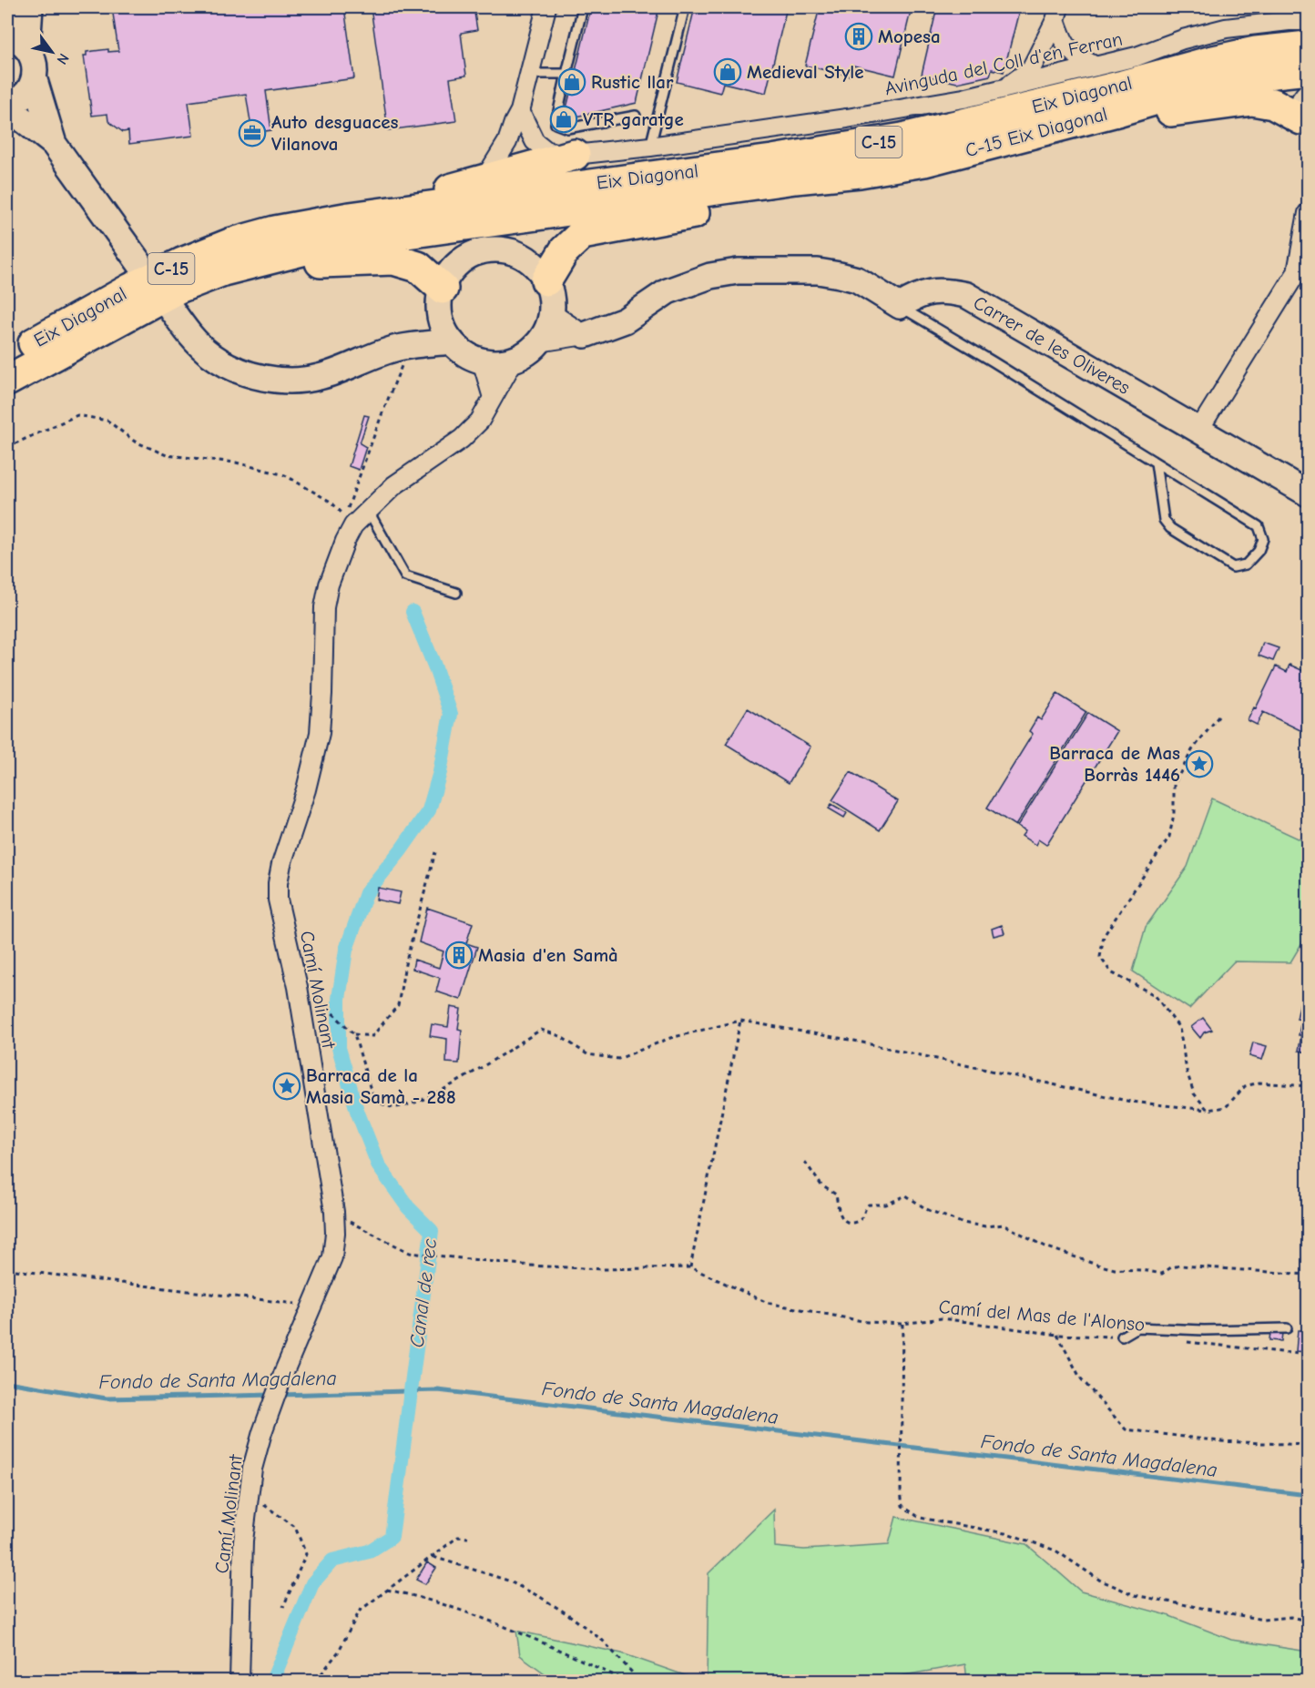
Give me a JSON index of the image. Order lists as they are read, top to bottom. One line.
{"streets":{"highway":["Eix Diagonal","C-15 Eix Diagonal","C-15"],"street":["Avinguda del Coll d'en Ferran","Carrer de les Oliveres","Camí Molinant"],"path":["Camí del Mas de l'Alonso"]},"crossings":[["Eix Diagonal","C-15 Eix Diagonal"],["Eix Diagonal","C-15"],["C-15 Eix Diagonal","C-15"],["C-15","Camí Molinant"],["Camí Molinant","Camí del Mas de l'Alonso"]],"water":["Canal de rec","Fondo de Santa Magdalena"],"places":{"building":["Mopesa","Masia d'en Samà"],"shop":["Medieval Style","Rustic llar","VTR garatge"],"office":["Auto desguaces Vilanova"],"place":["Barraca de Mas Borràs 1446","Barraca de la Masia Samà - 288"]},"north":"bottom right"}
